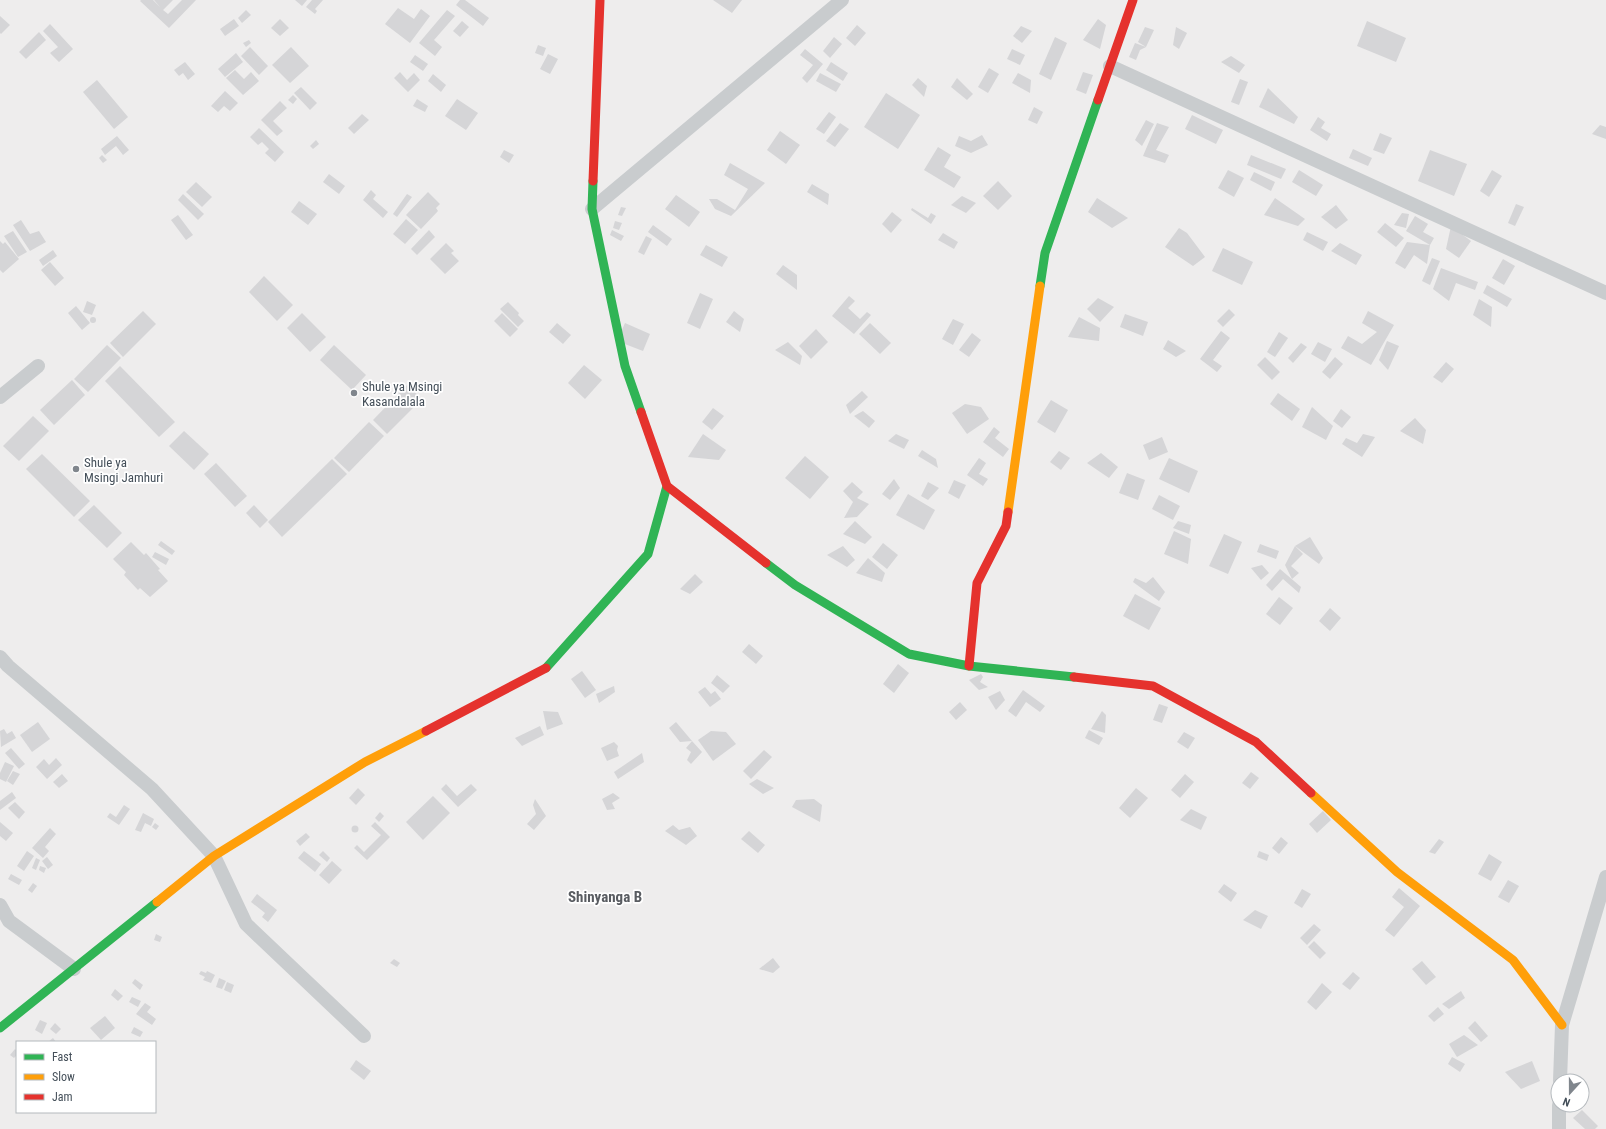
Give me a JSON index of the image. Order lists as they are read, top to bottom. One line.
{"districts":["Shinyanga B"],"places":["Shule ya Msingi Kasandalala","Shule ya Msingi Jamhuri"],"legend":["Fast","Slow","Jam"],"north":"bottom"}
